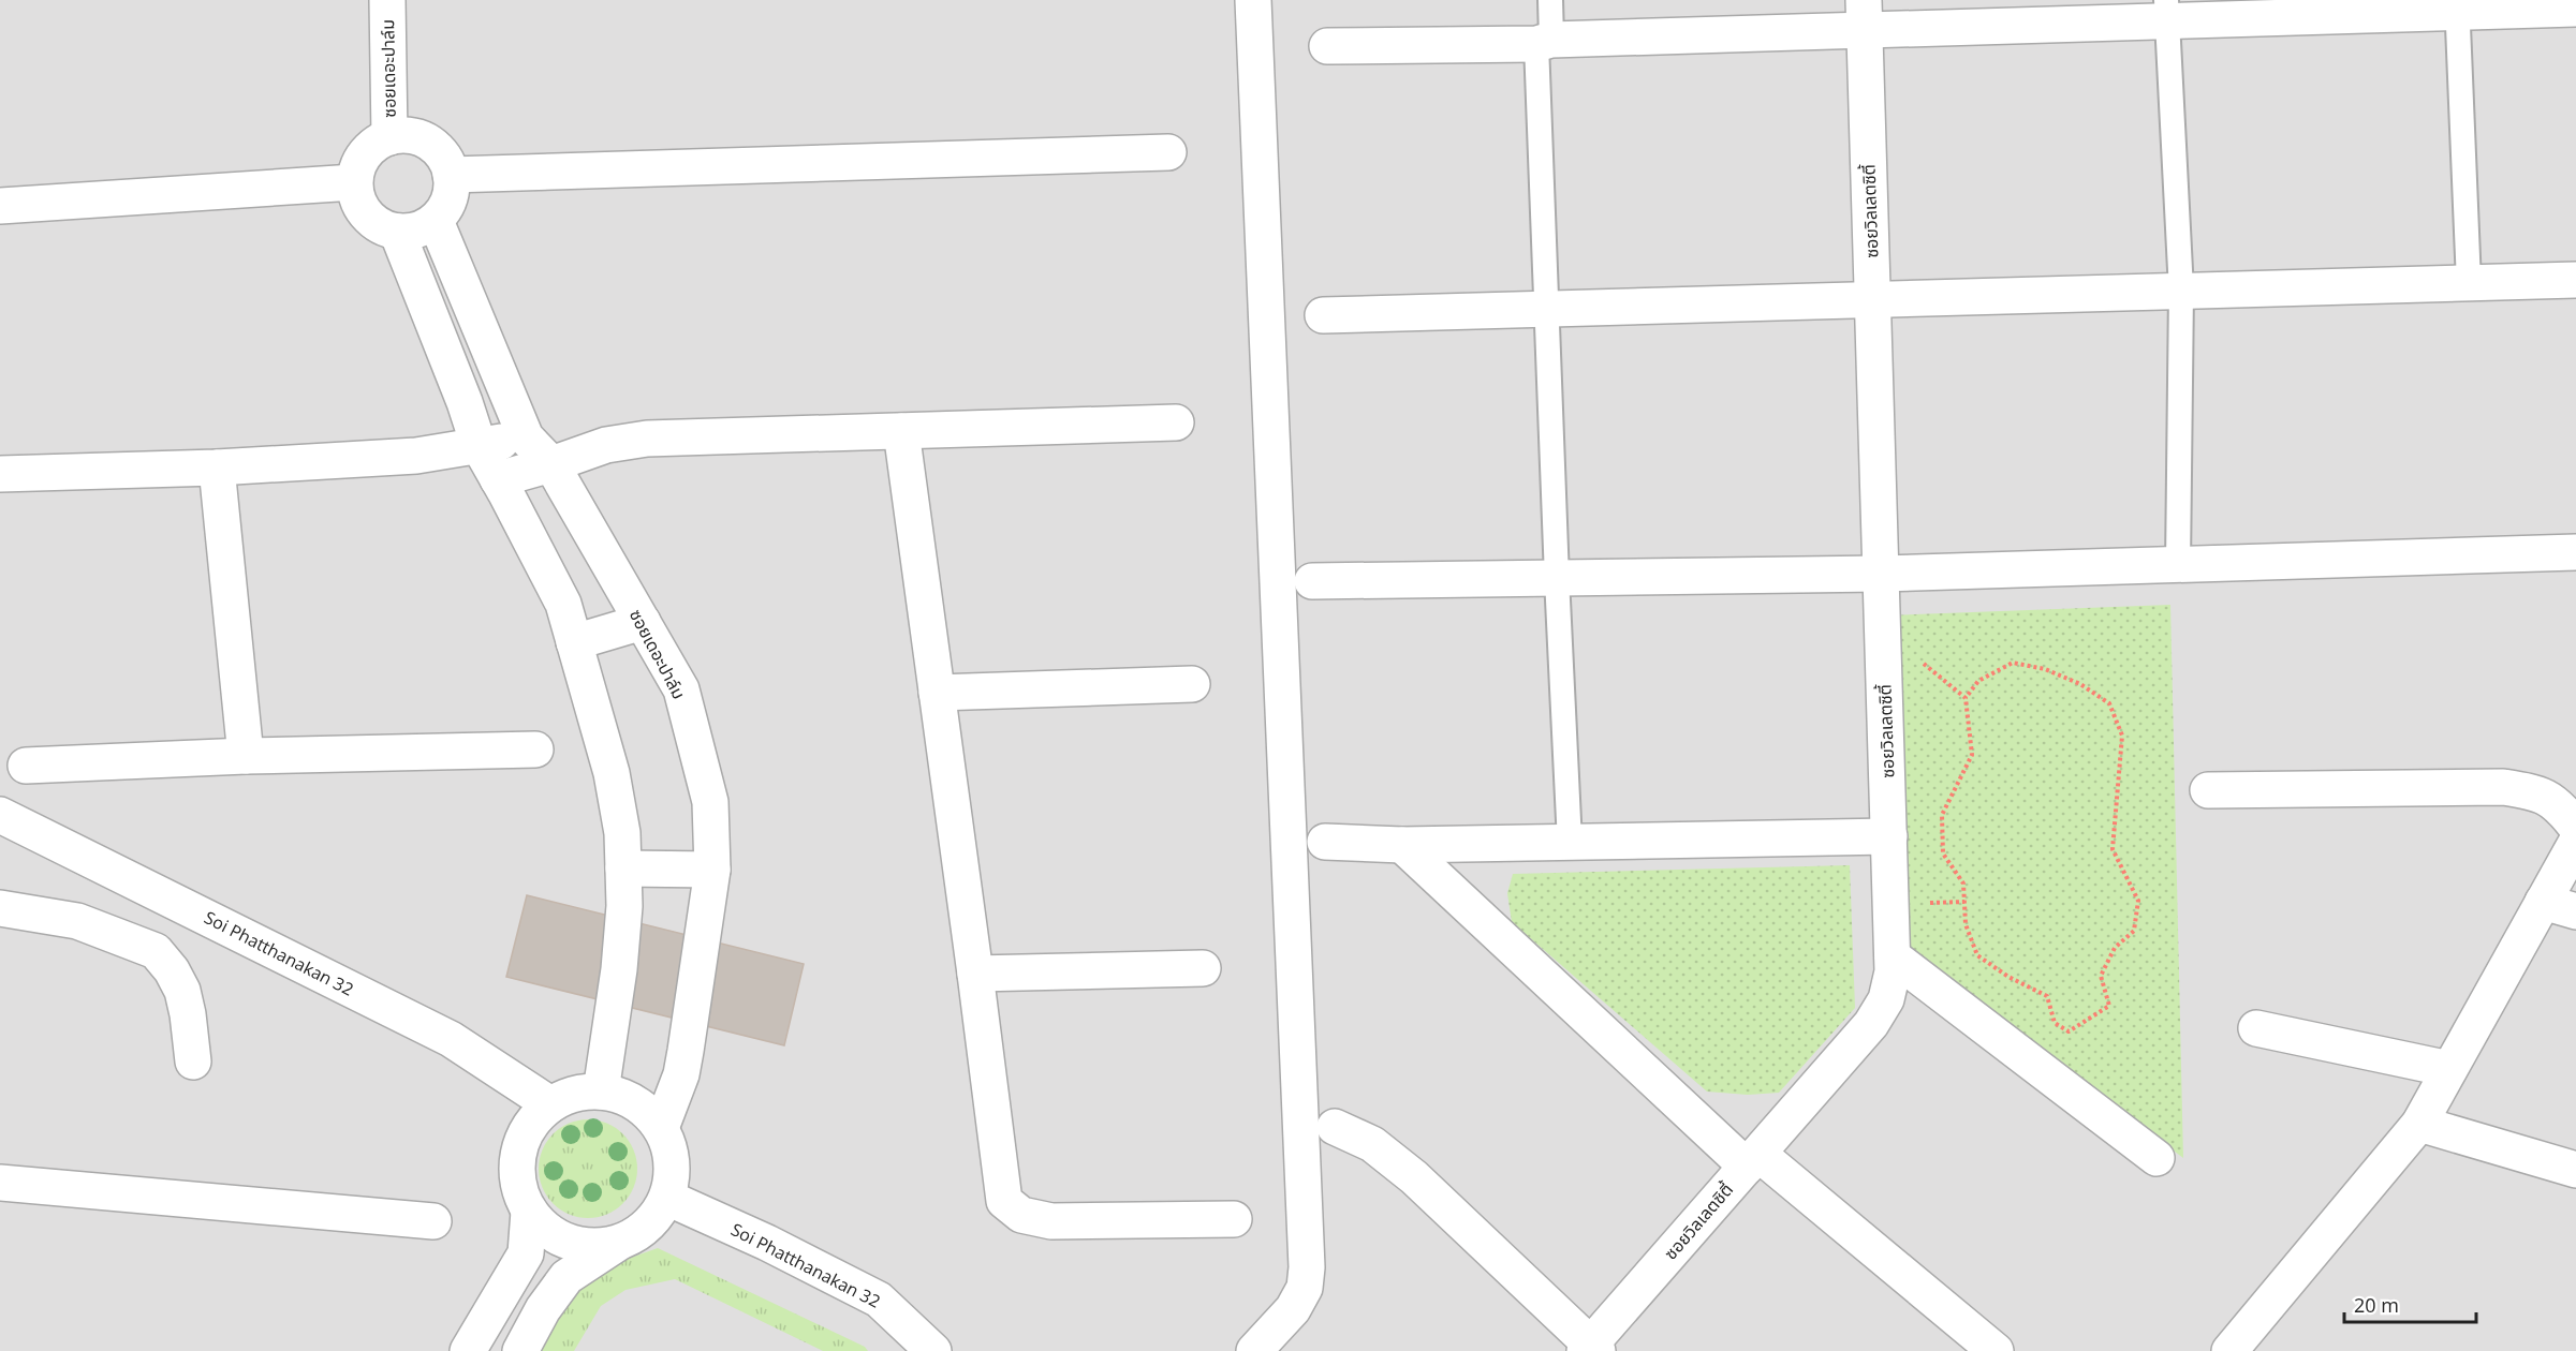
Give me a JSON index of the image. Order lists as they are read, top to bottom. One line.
{"streets":{"street":["ซอยเดอะปาล์ม","ซอยวิลเลตซิตี้","Soi Phatthanakan 32"]},"crossings":[["ซอยเดอะปาล์ม","Soi Phatthanakan 32"]],"scale_bar":"20 m"}
